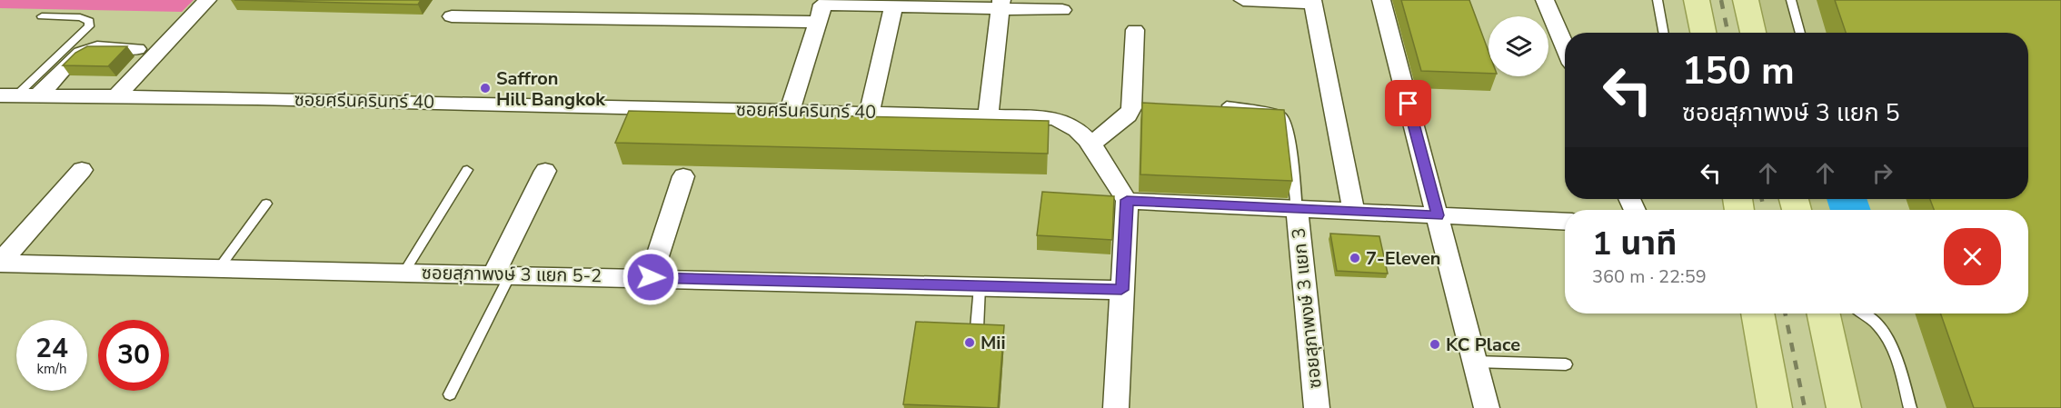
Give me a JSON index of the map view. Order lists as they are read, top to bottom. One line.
{"streets":{"street":["ซอยศรีนครินทร์ 40","ซอยสุภาพงษ์ 3 แยก 5-2","ซอยสุภาพงษ์ 3 แยก 3"]},"places":["Saffron Hill Bangkok","7-Eleven","Mii","KC Place"],"page":{"turn":["150 m","ซอยสุภาพงษ์ 3 แยก 5"],"heading":["1 นาที","360 m · 22:59"],"speed":"24 km/h","limit":"30"}}
